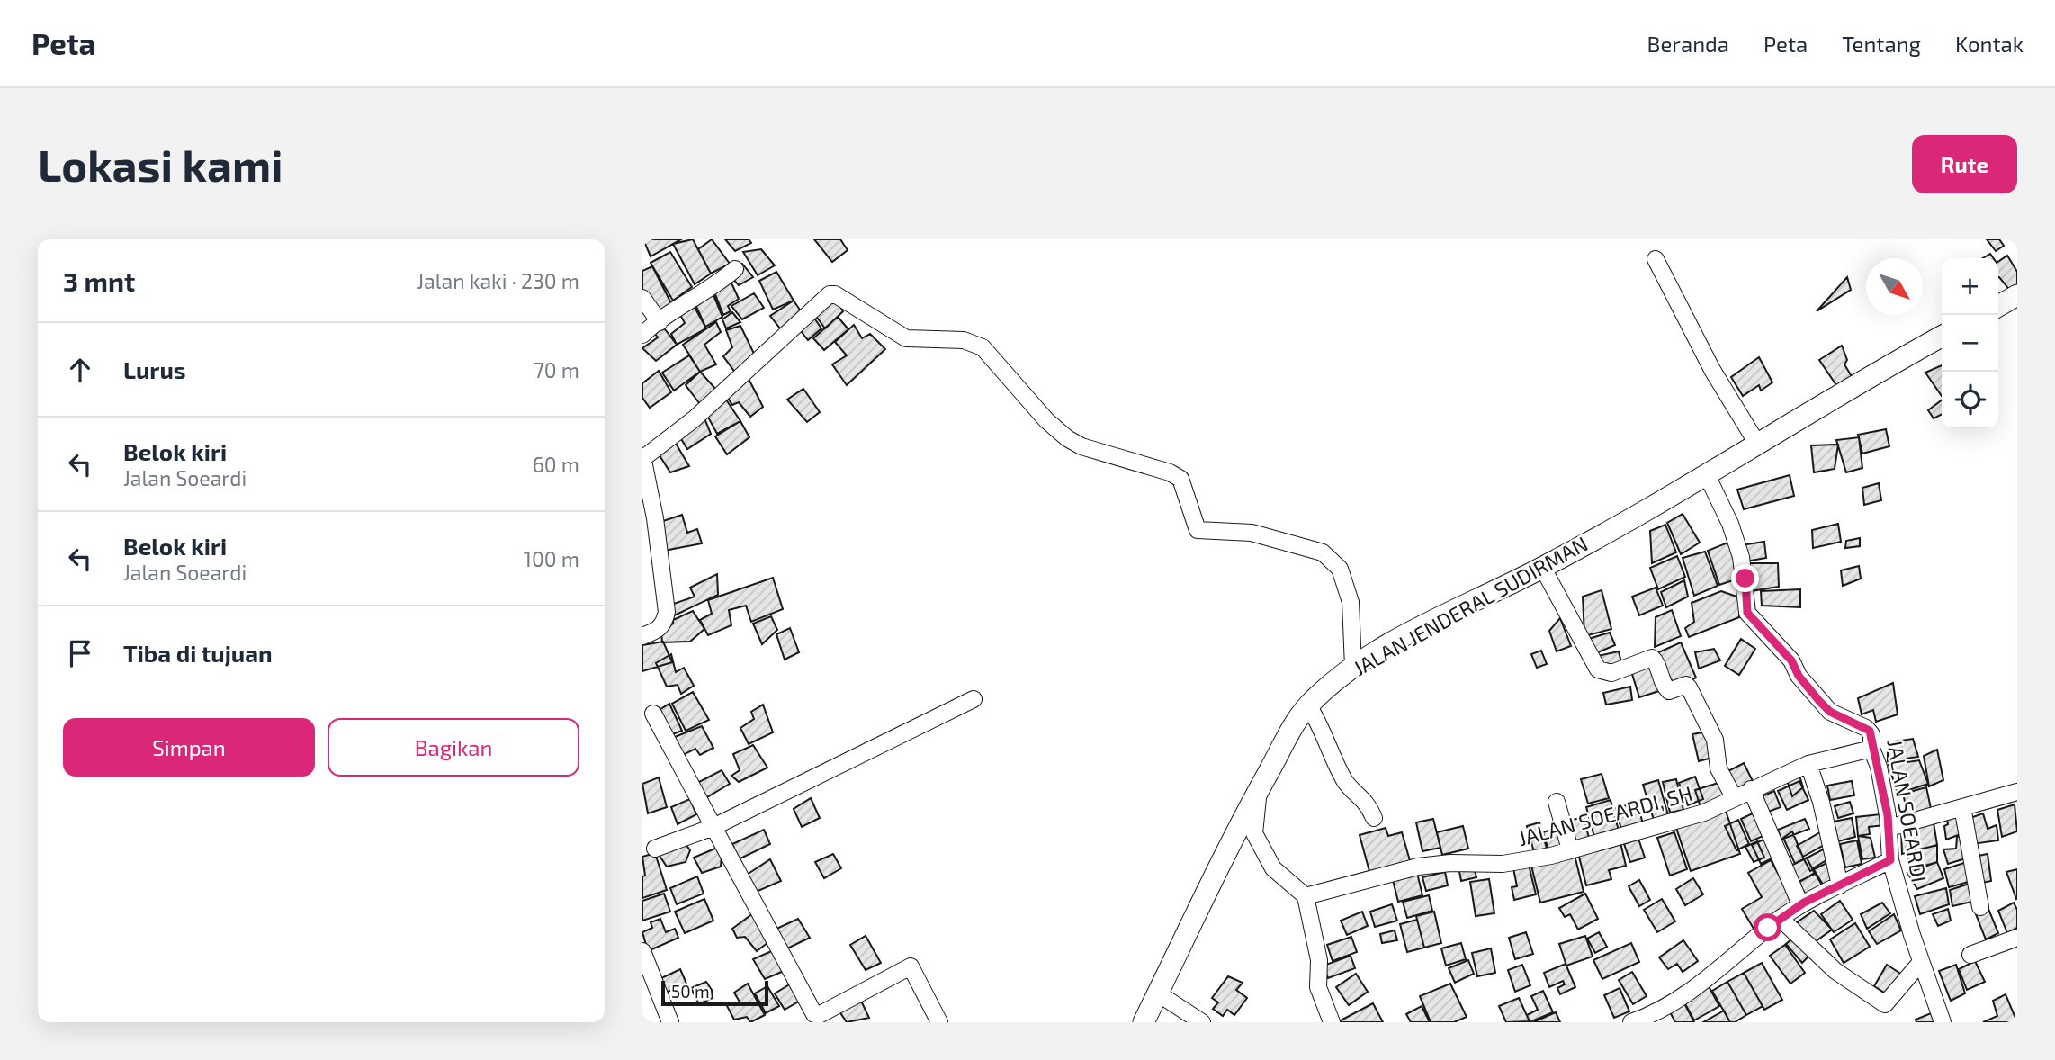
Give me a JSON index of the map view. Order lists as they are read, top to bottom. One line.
{"streets":{"main road":["JALAN JENDERAL SUDIRMAN"],"street":["JALAN SOEARDI","JALAN SOEARDI, SH"]},"crossings":[["JALAN JENDERAL SUDIRMAN","JALAN SOEARDI"],["JALAN SOEARDI","JALAN SOEARDI, SH"]],"scale_bar":"50 m","north":"bottom right","page":{"header":"Peta","nav":["Beranda","Peta","Tentang","Kontak"],"buttons":["Rute",["Simpan","Bagikan"]],"title":"Lokasi kami","heading":["3 mnt","Jalan kaki · 230 m"],"map_buttons":["+","−"],"list":[["Lurus","70 m"],["Belok kiri","Jalan Soeardi","60 m"],["Belok kiri","Jalan Soeardi","100 m"],"Tiba di tujuan"],"scale":"50 m"}}
